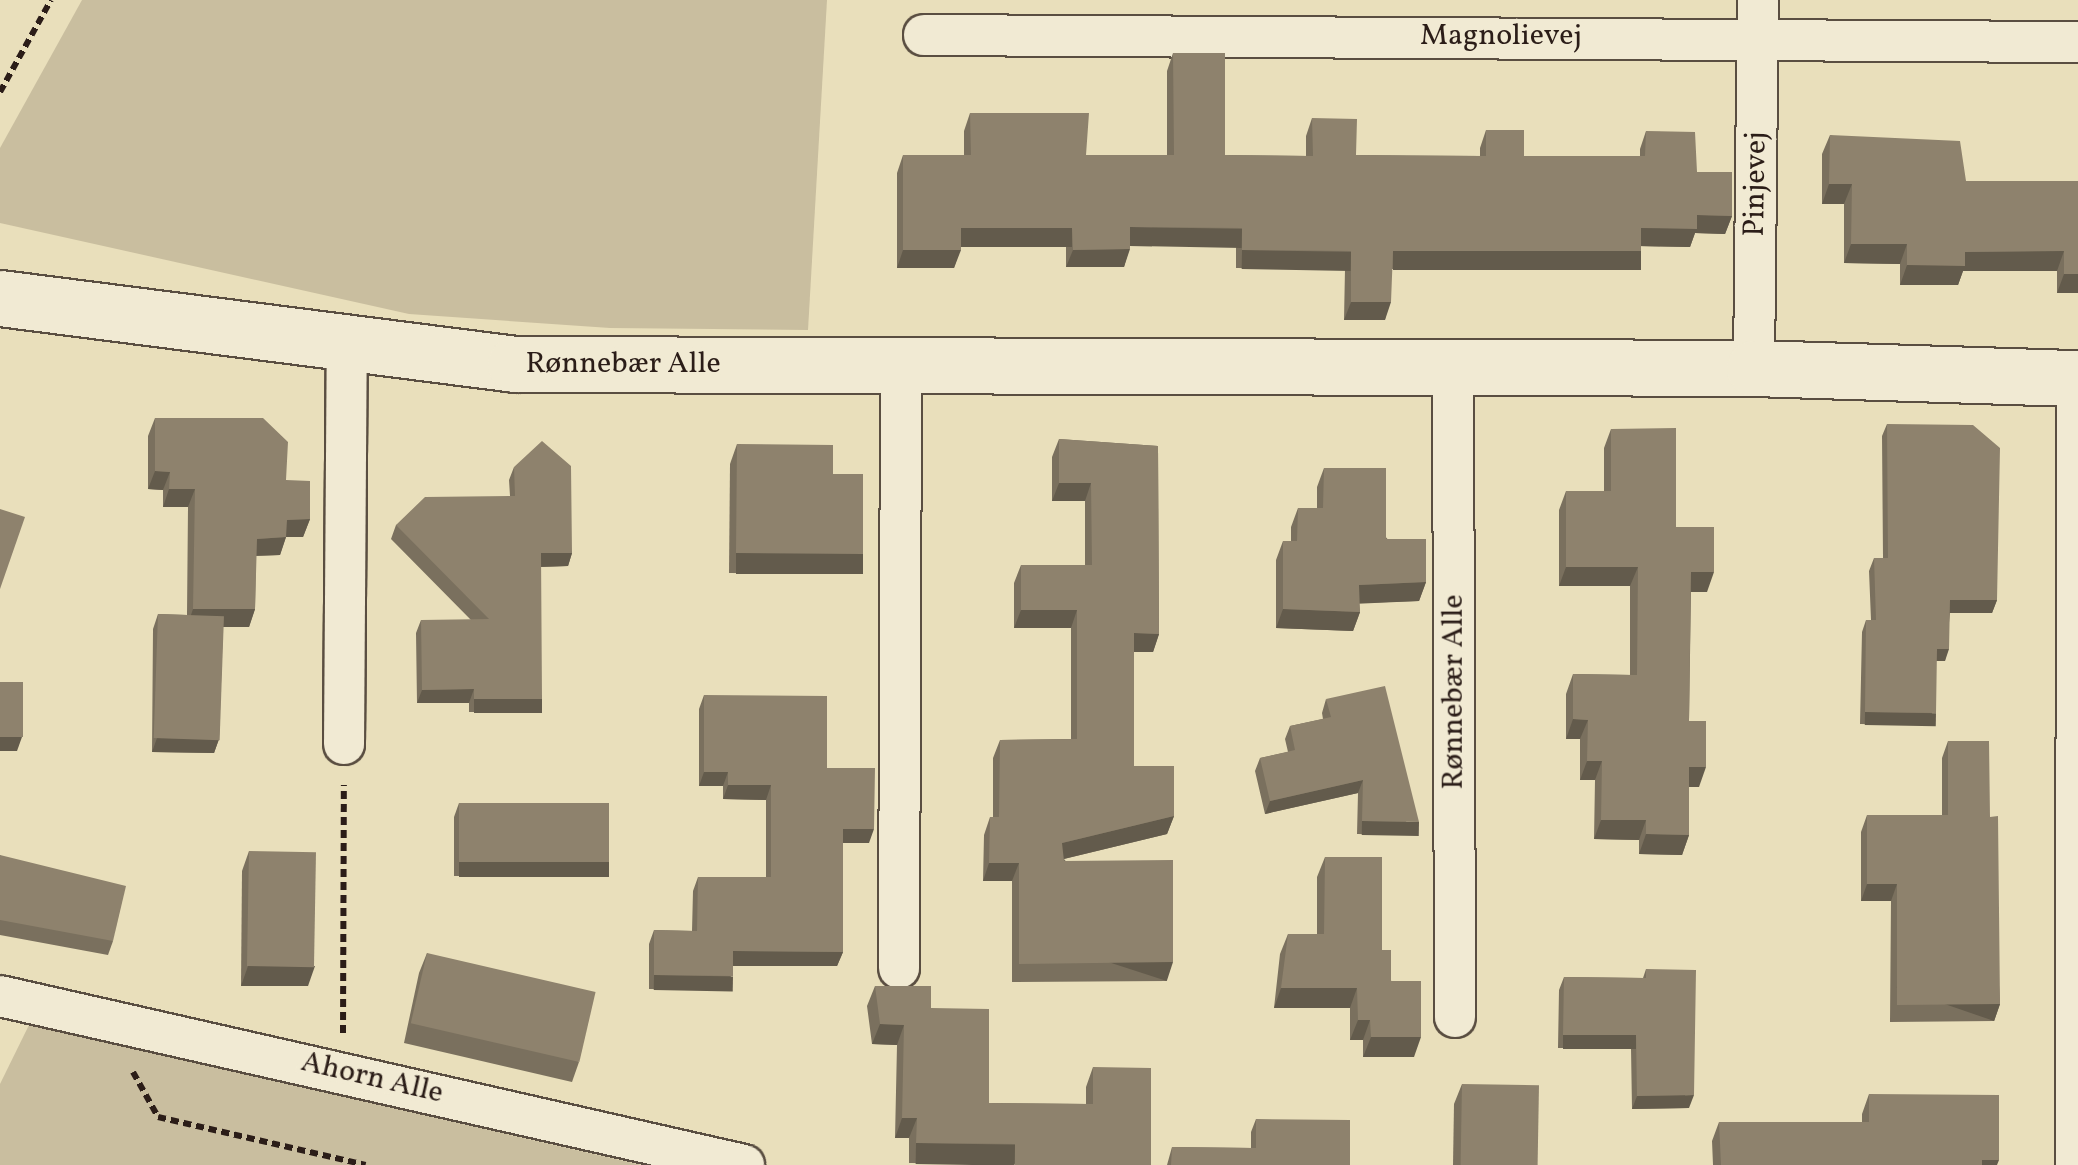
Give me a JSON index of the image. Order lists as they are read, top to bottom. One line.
{"streets":{"main road":["Rønnebær Alle"],"street":["Magnolievej","Pinjevej","Ahorn Alle"]},"crossings":[["Magnolievej","Pinjevej"],["Pinjevej","Rønnebær Alle"]]}
